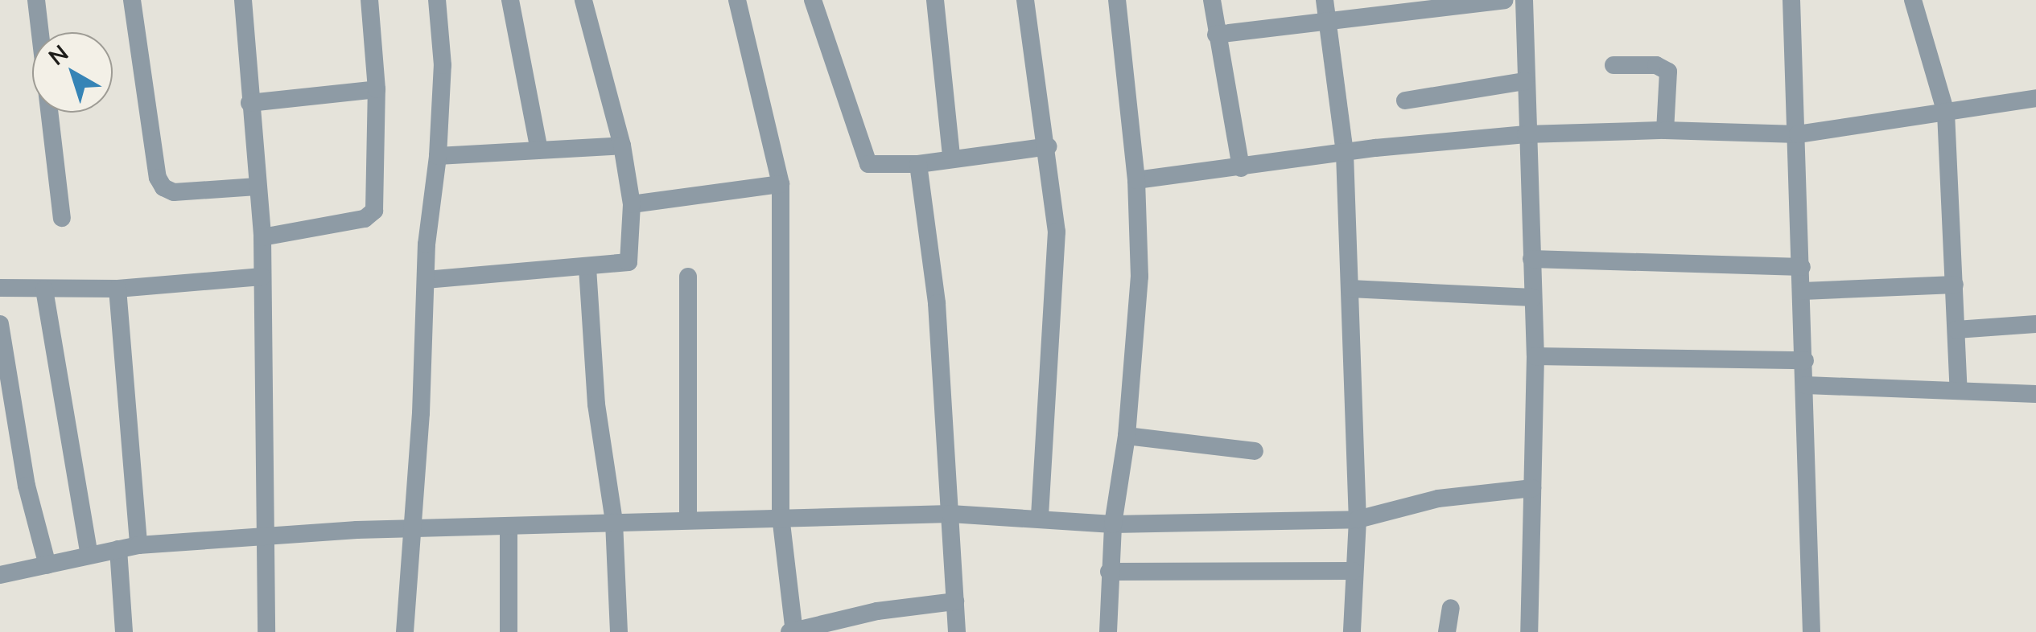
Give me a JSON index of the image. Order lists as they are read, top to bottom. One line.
{"north":"top left"}
